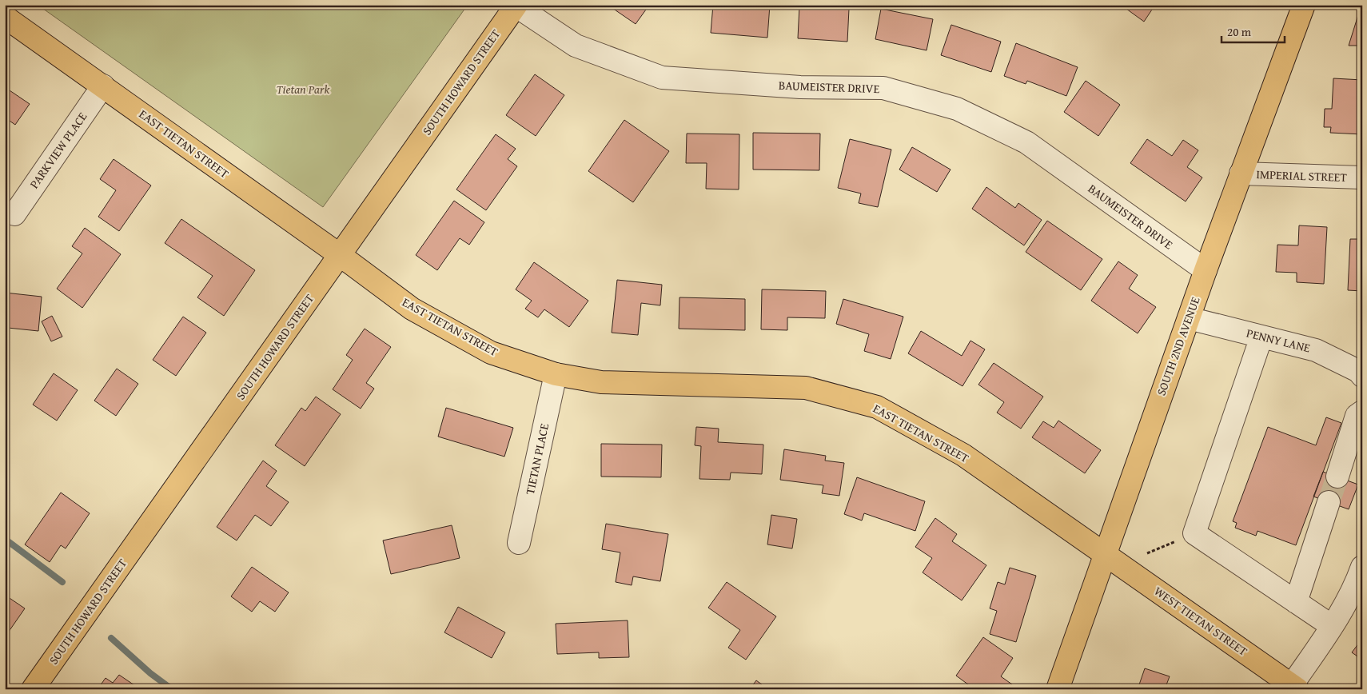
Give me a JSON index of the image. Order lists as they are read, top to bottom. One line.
{"streets":{"main road":["SOUTH HOWARD STREET","EAST TIETAN STREET","SOUTH 2ND AVENUE","WEST TIETAN STREET"],"street":["BAUMEISTER DRIVE","PARKVIEW PLACE","IMPERIAL STREET","PENNY LANE","TIETAN PLACE"]},"crossings":[["SOUTH HOWARD STREET","BAUMEISTER DRIVE"],["SOUTH HOWARD STREET","EAST TIETAN STREET"],["BAUMEISTER DRIVE","SOUTH 2ND AVENUE"],["EAST TIETAN STREET","PARKVIEW PLACE"],["EAST TIETAN STREET","SOUTH 2ND AVENUE"],["EAST TIETAN STREET","TIETAN PLACE"],["EAST TIETAN STREET","WEST TIETAN STREET"],["IMPERIAL STREET","SOUTH 2ND AVENUE"],["PENNY LANE","SOUTH 2ND AVENUE"],["SOUTH 2ND AVENUE","WEST TIETAN STREET"]],"parks":["Tietan Park"],"scale_bar":"20 m"}
